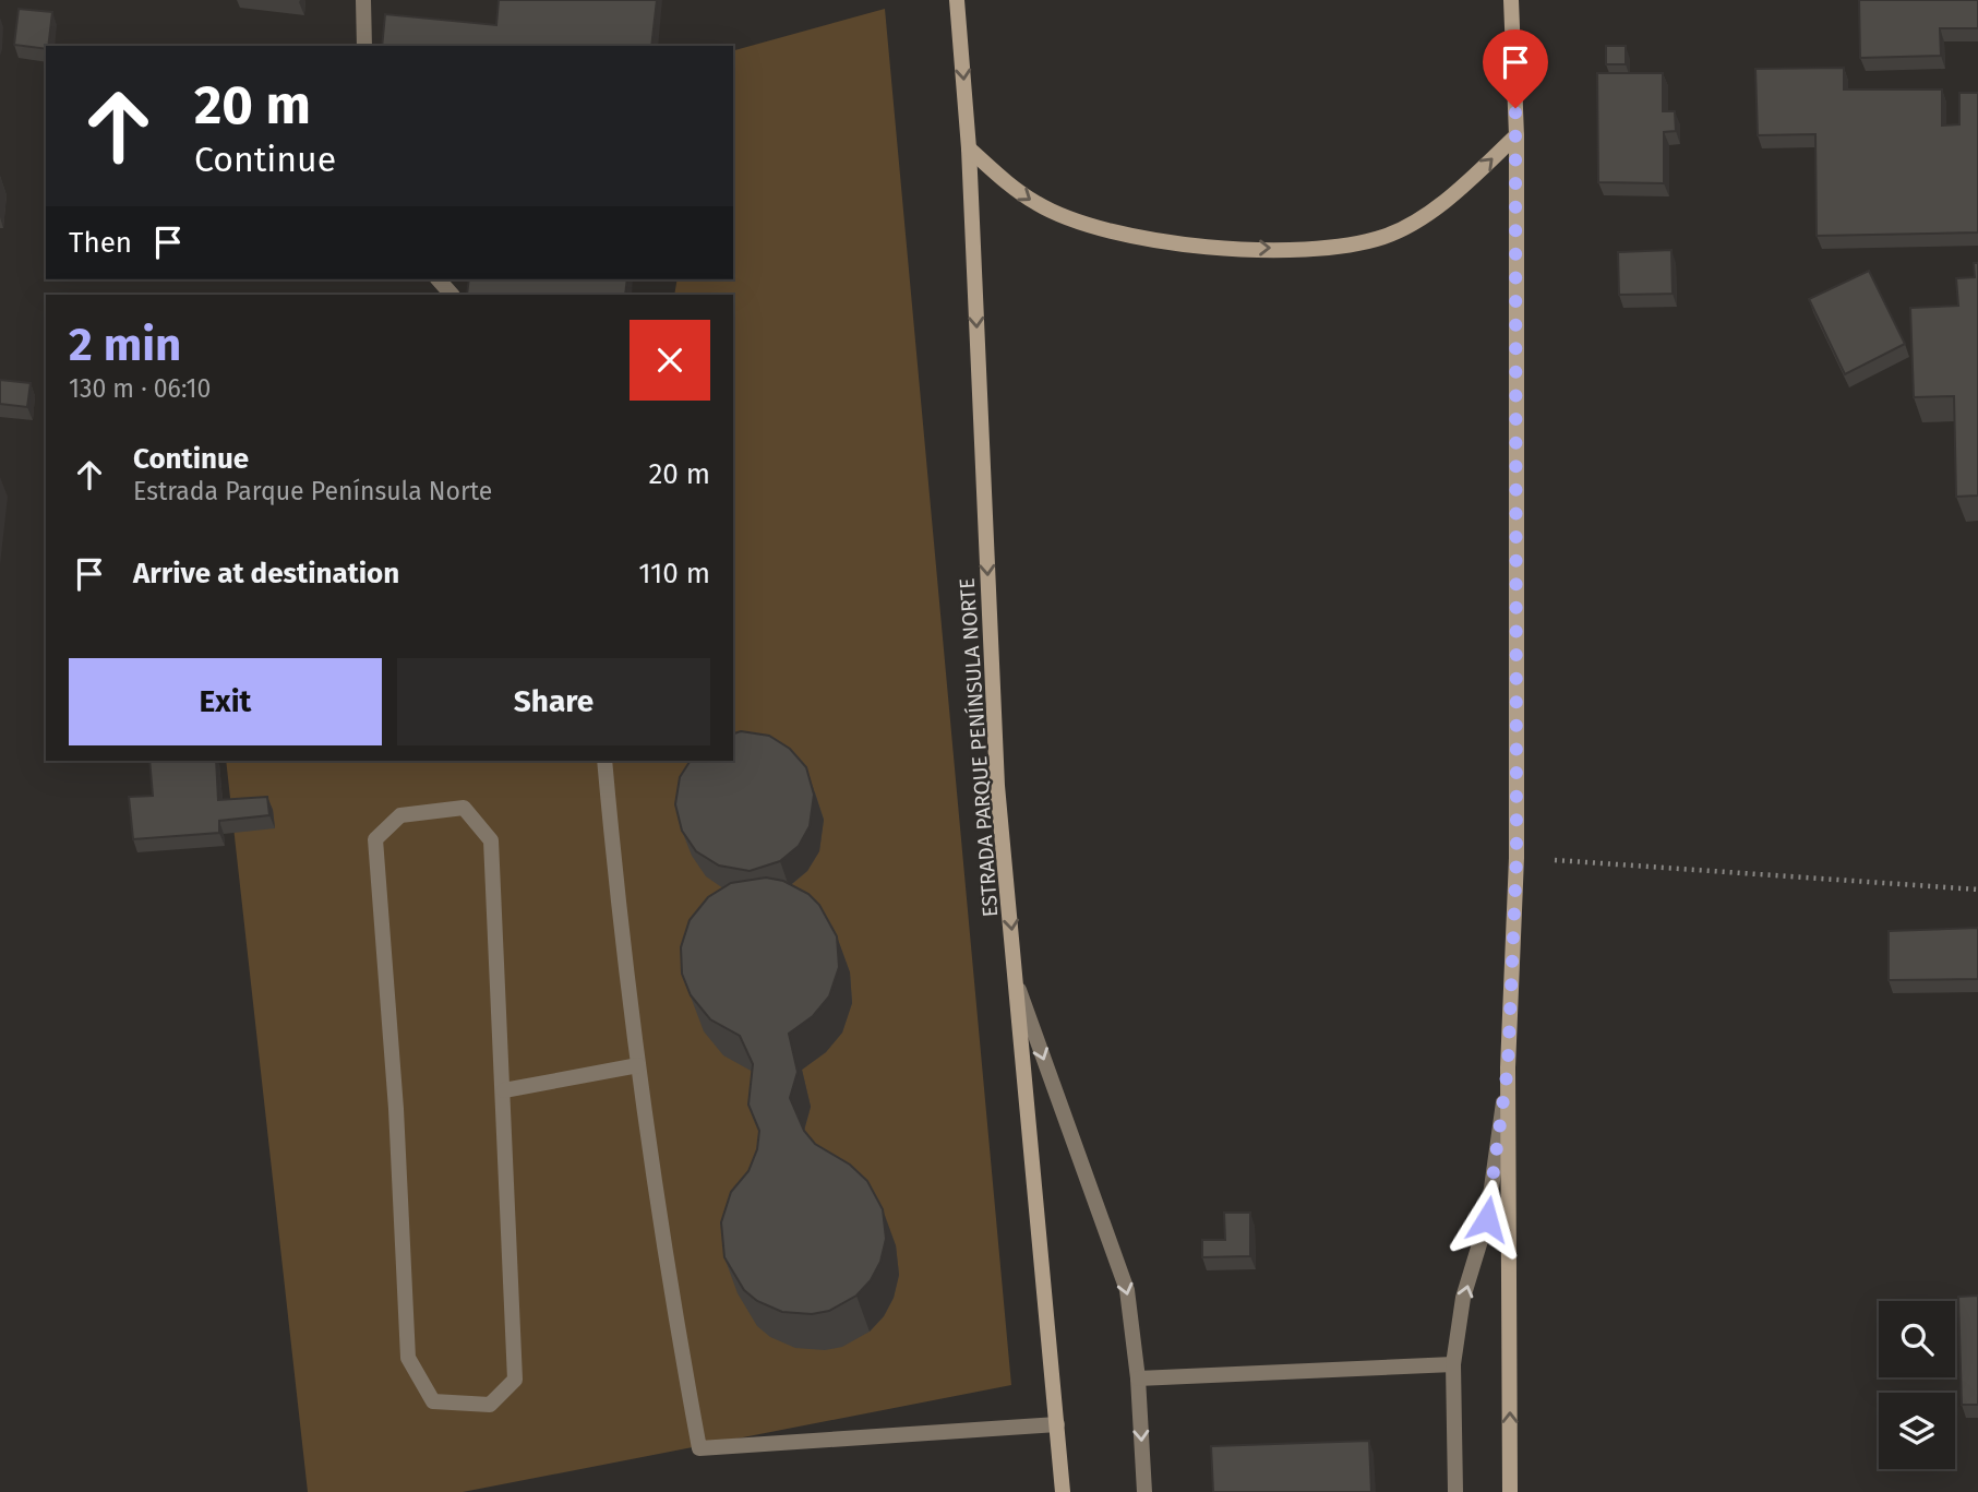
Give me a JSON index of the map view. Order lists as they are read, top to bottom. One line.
{"streets":{"main road":["ESTRADA PARQUE PENÍNSULA NORTE"]},"one_way":["ESTRADA PARQUE PENÍNSULA NORTE"],"page":{"turn":["20 m","Continue"],"then":"Then","heading":["2 min","130 m · 06:10"],"list":[{"name":"Continue","note":"Estrada Parque Península Norte","value":"20 m"},{"name":"Arrive at destination","value":"110 m"}],"buttons":["Exit","Share"]}}
